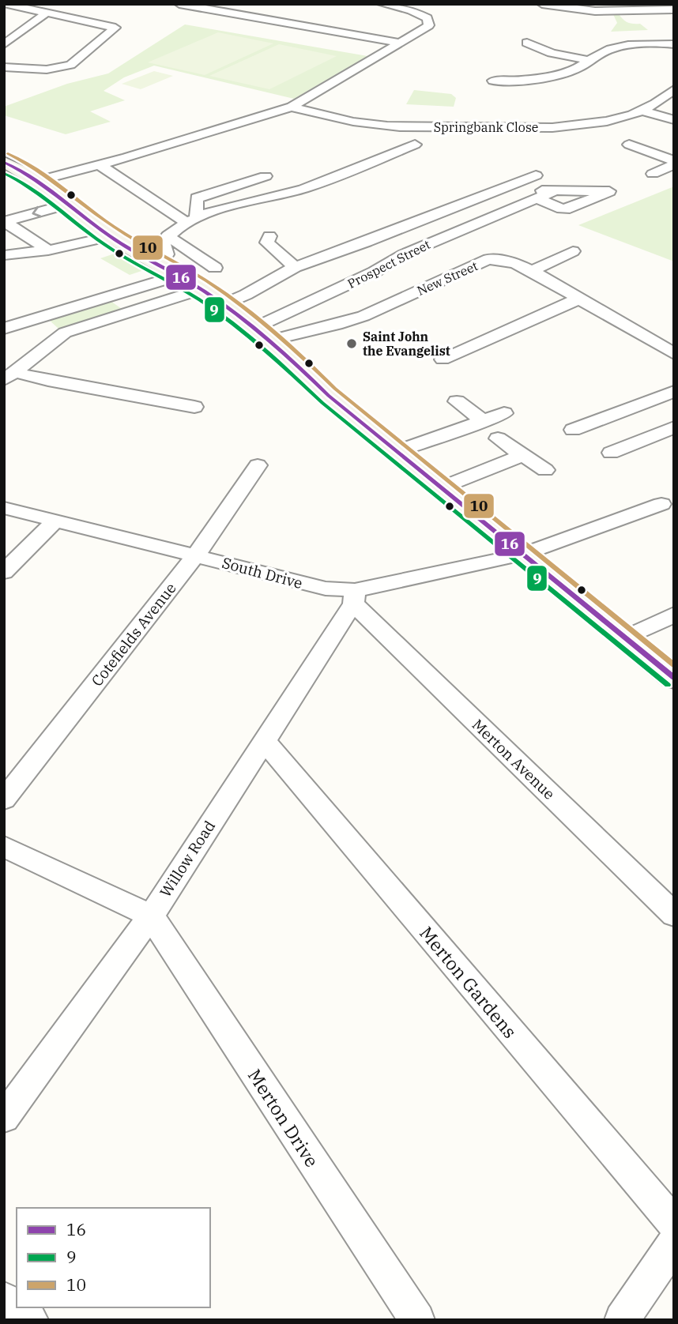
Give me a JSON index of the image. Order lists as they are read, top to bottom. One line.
{"streets":{"street":["Springbank Close","Prospect Street","New Street","South Drive","Cotefields Avenue","Merton Avenue","Willow Road","Merton Gardens","Merton Drive"]},"crossings":[["Prospect Street","New Street"],["South Drive","Cotefields Avenue"],["South Drive","Merton Avenue"],["South Drive","Willow Road"],["Merton Avenue","Willow Road"],["Willow Road","Merton Gardens"],["Willow Road","Merton Drive"]],"places":["Saint John the Evangelist"],"lines":["transit line 10","transit line 16","transit line 9"],"legend":["16","9","10"]}
